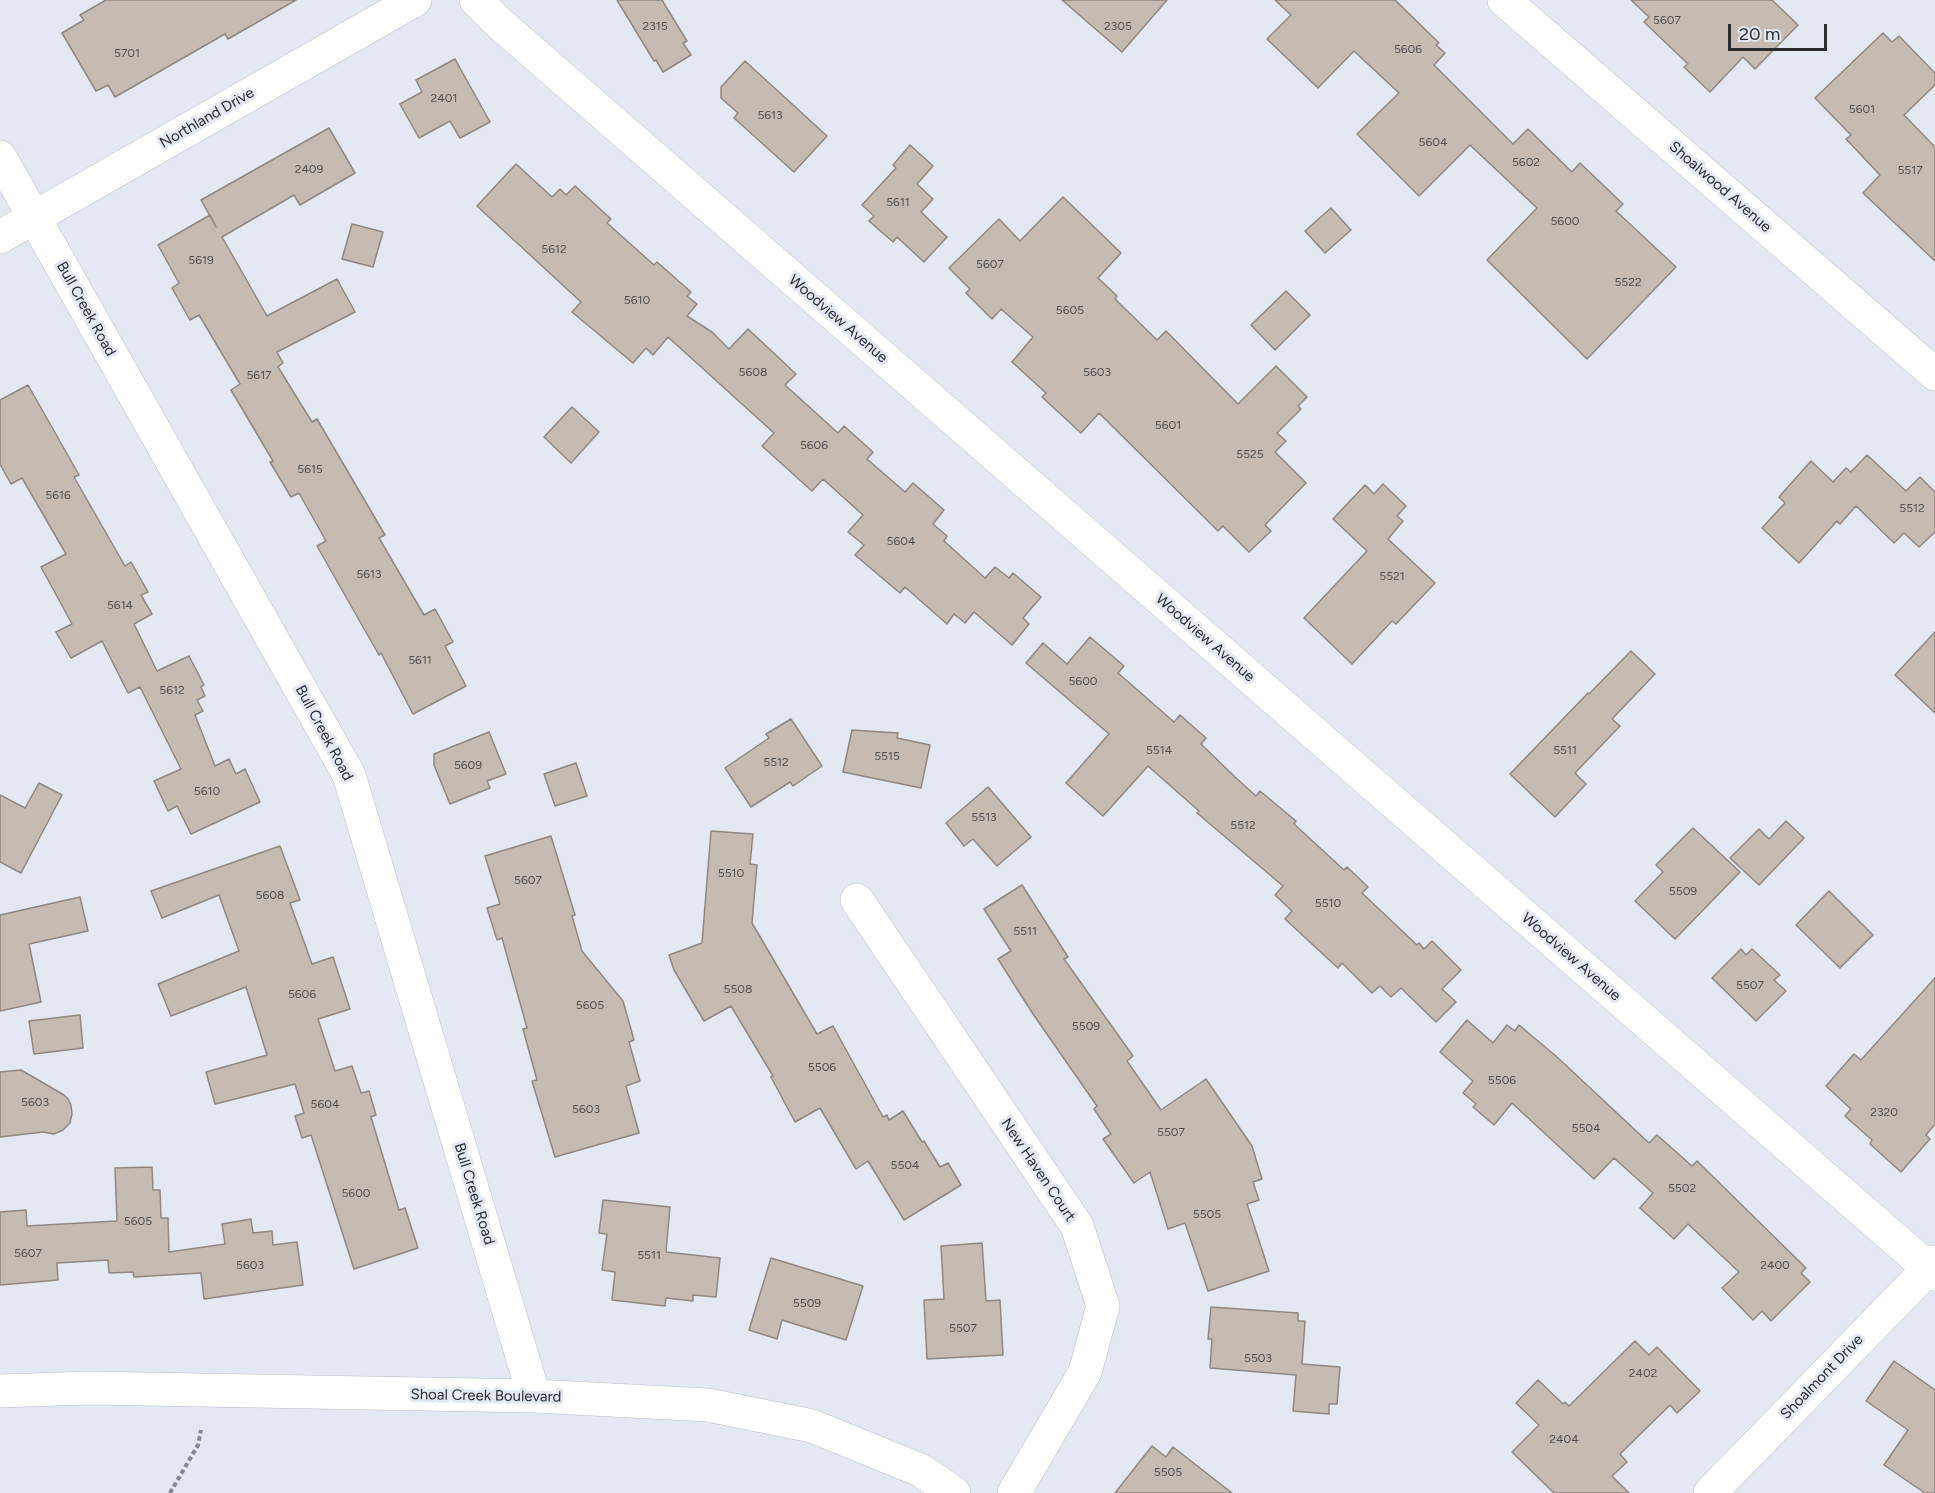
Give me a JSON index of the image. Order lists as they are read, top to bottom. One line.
{"streets":{"street":["Northland Drive","Shoalwood Avenue","Bull Creek Road","Woodview Avenue","New Haven Court","Shoalmont Drive","Shoal Creek Boulevard"]},"crossings":[["Northland Drive","Bull Creek Road"],["Bull Creek Road","Shoal Creek Boulevard"],["Woodview Avenue","Shoalmont Drive"]],"house_numbers":["5607","2315","2305","5606","5701","2401","5601","5613","5604","5602","2409","5517","5611","5600","5612","5619","5607","5522","5610","5605","5608","5603","5617","5601","5606","5525","5615","5616","5512","5604","5613","5521","5614","5611","5600","5612","5514","5511","5515","5512","5609","5610","5513","5512","5510","5607","5509","5608","5510","5511","5507","5508","5606","5605","5509","5506","5506","5603","5604","5603","2320","5504","5507","5504","5502","5600","5505","5605","5607","5511","5603","2400","5509","5507","5503","2402","2404","5505"],"scale_bar":"20 m"}
